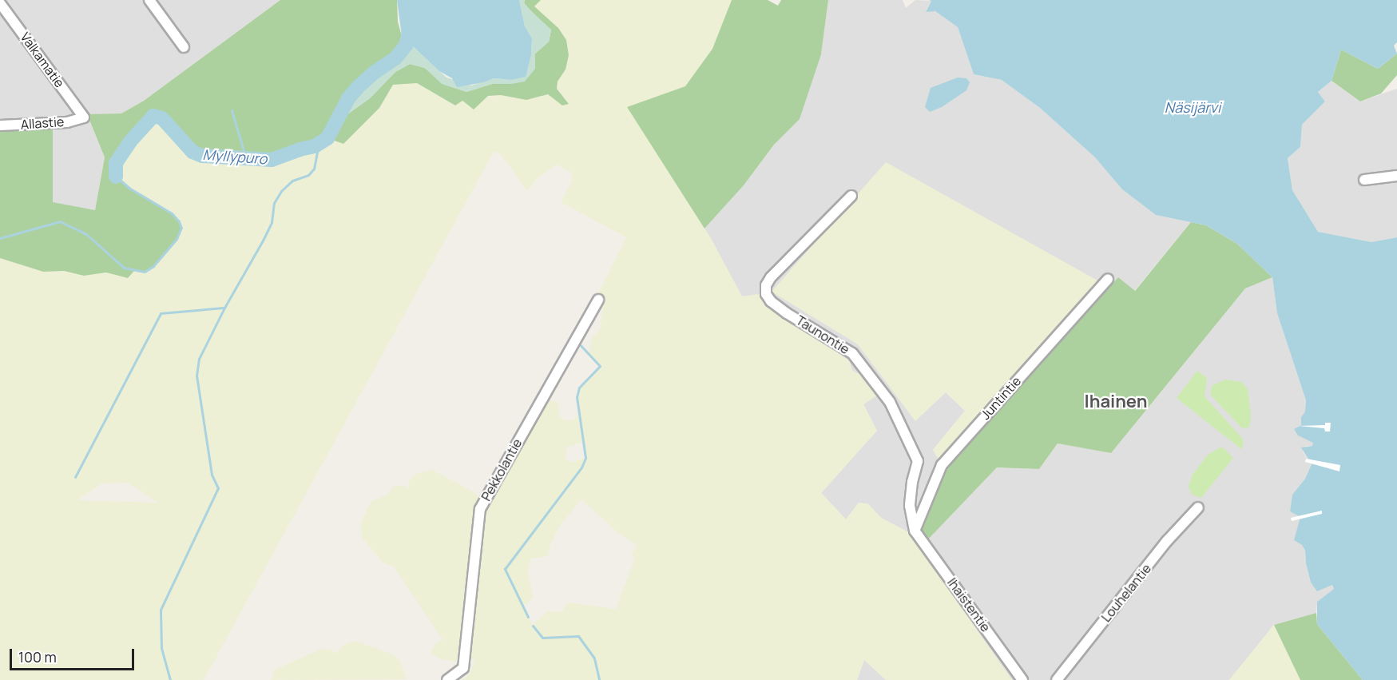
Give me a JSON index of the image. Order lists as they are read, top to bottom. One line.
{"streets":{"street":["Valkamatie","Allastie","Taunontie","Juntintie","Pekkolantie","Louhelantie","Ihaistentie"]},"crossings":[["Valkamatie","Allastie"],["Taunontie","Juntintie"],["Taunontie","Ihaistentie"],["Juntintie","Ihaistentie"]],"districts":["Ihainen"],"water":["Näsijärvi","Myllypuro"],"scale_bar":"100 m"}
